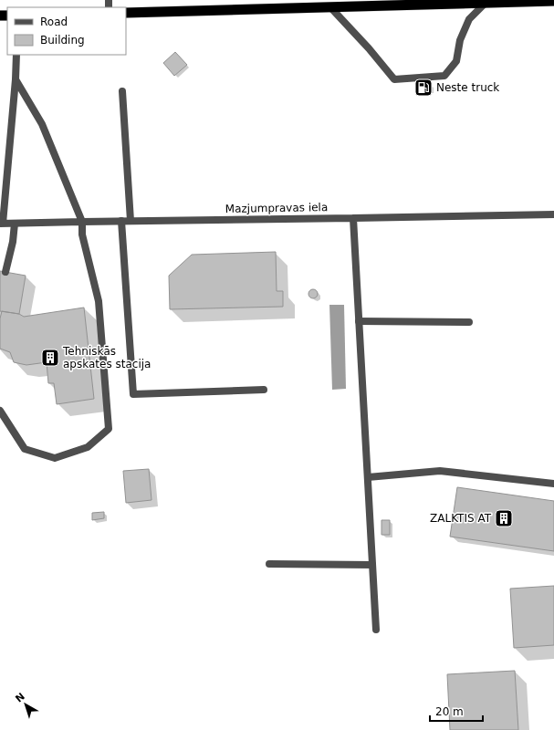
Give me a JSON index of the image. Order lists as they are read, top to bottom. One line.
{"streets":{"street":["Mazjumpravas iela"]},"places":{"fuel station":["Neste truck"],"building":["Tehniskās apskates stacija","ZALKTIS AT"]},"legend":["Road","Building"],"scale_bar":"20 m","north":"top left"}
